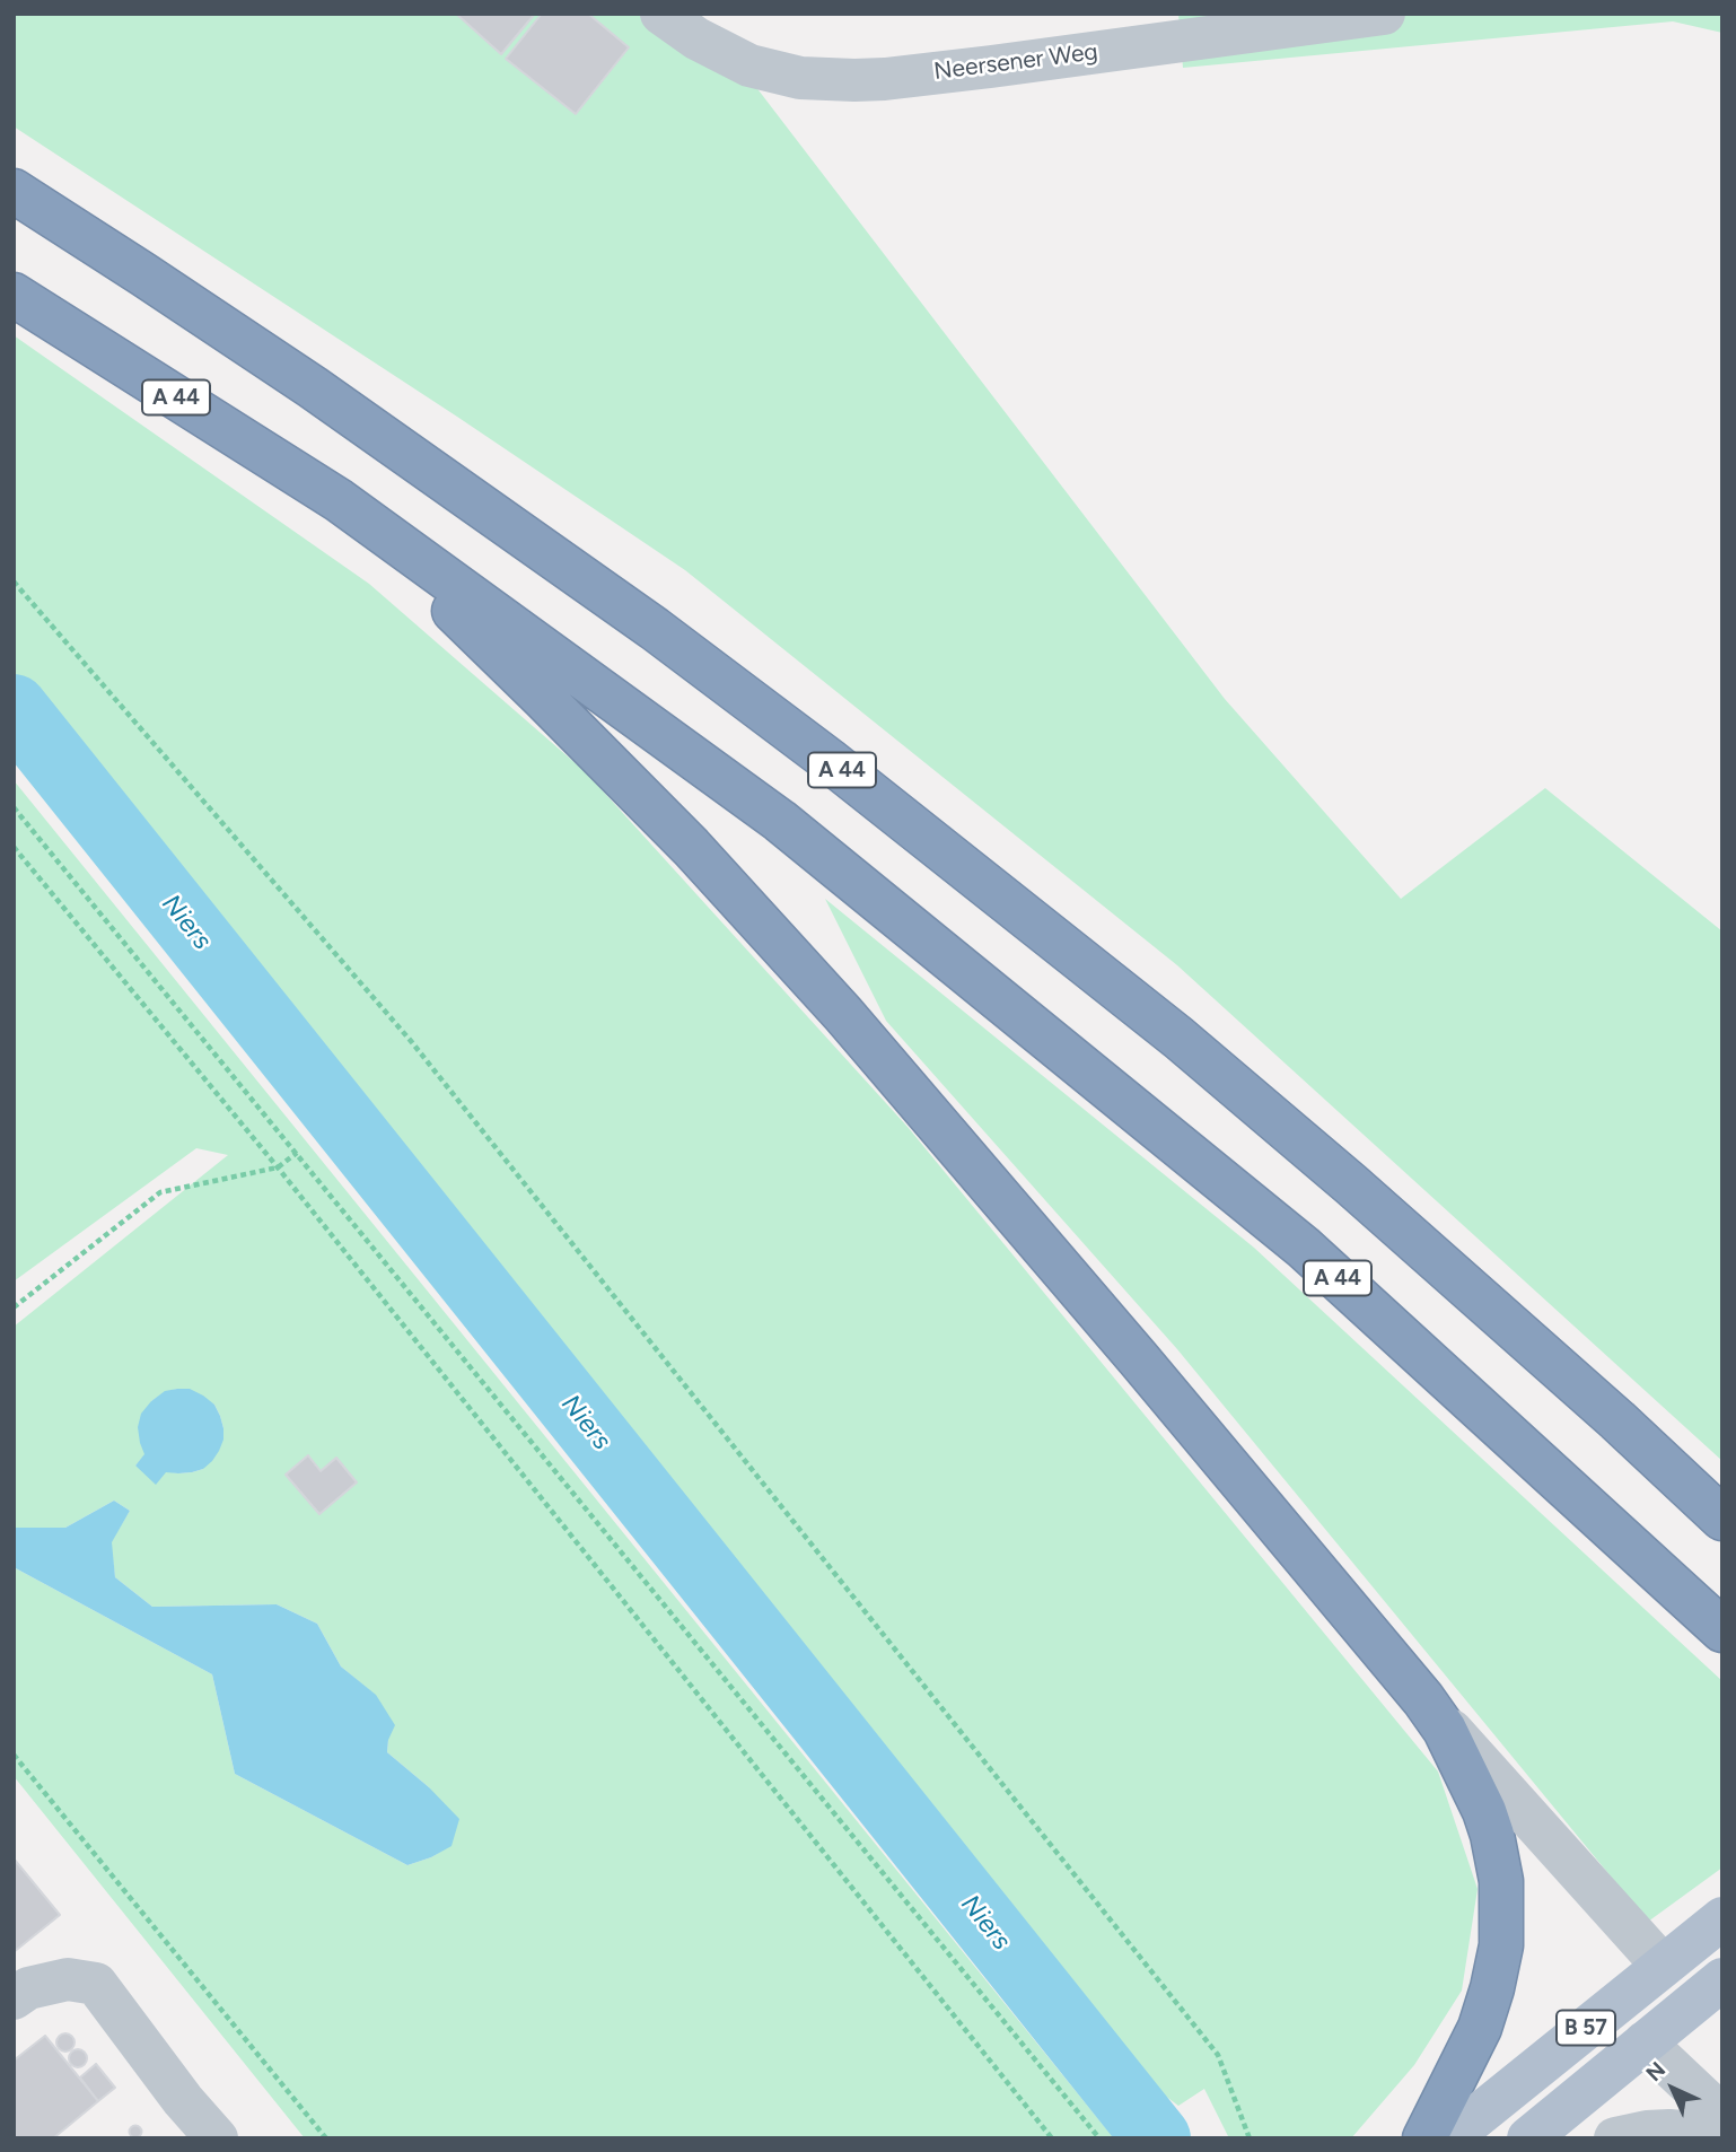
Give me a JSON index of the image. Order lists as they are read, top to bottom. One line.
{"streets":{"highway":["A 44"],"main road":["B 57"],"street":["Neersener Weg"]},"water":["Niers"],"north":"top left"}
